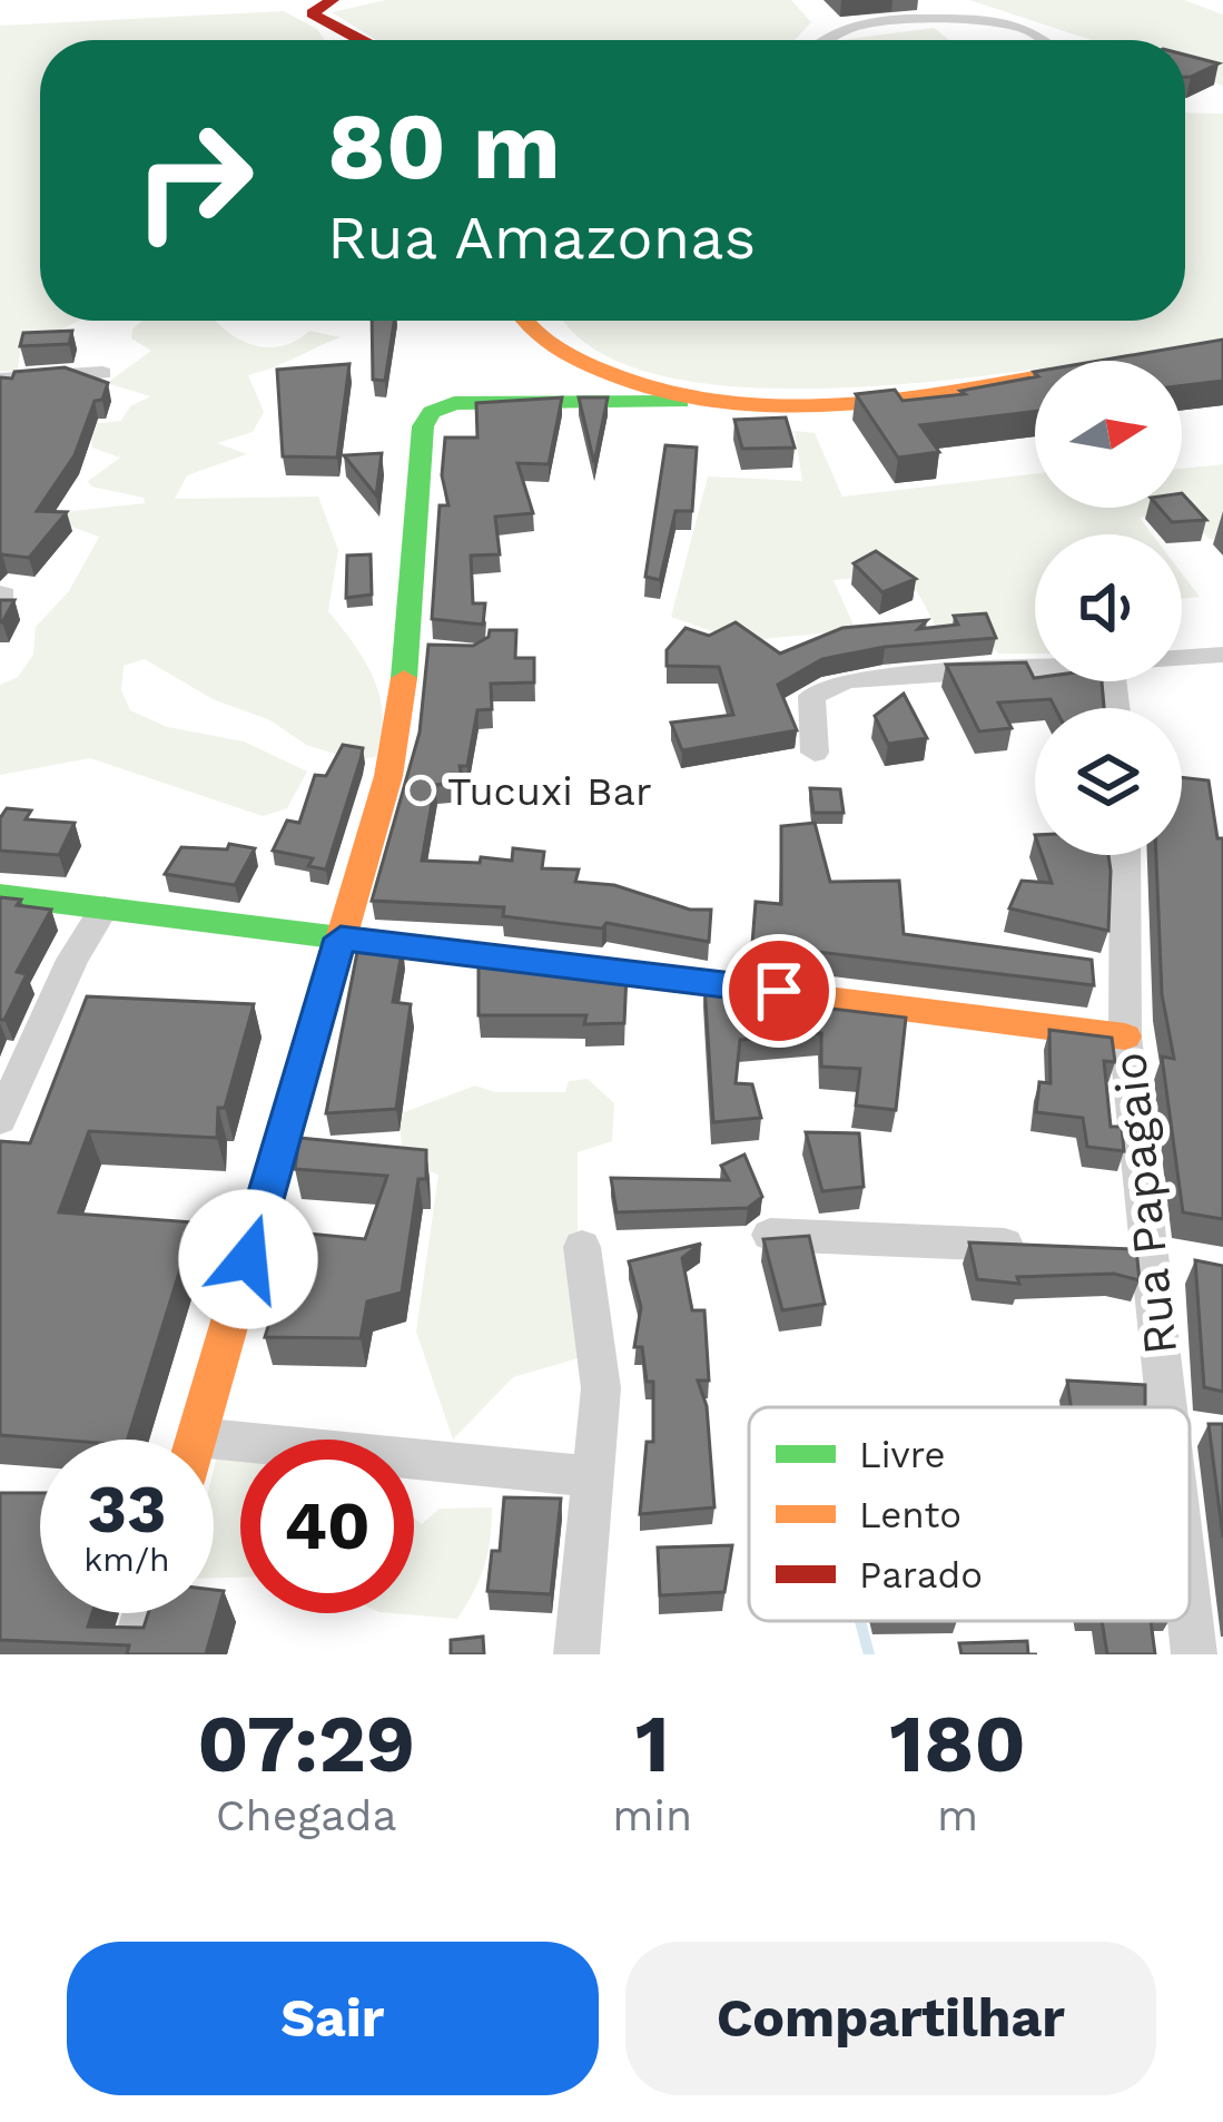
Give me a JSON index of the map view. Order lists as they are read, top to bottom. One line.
{"streets":{"street":["Rua Papagaio"]},"places":["Tucuxi Bar"],"legend":["Livre","Lento","Parado"],"north":"right","page":{"turn":["80 m","Rua Amazonas"],"speed":"33 km/h","limit":"40","eta":["07:29","Chegada","1","min","180","m"],"buttons":["Sair","Compartilhar"]}}
